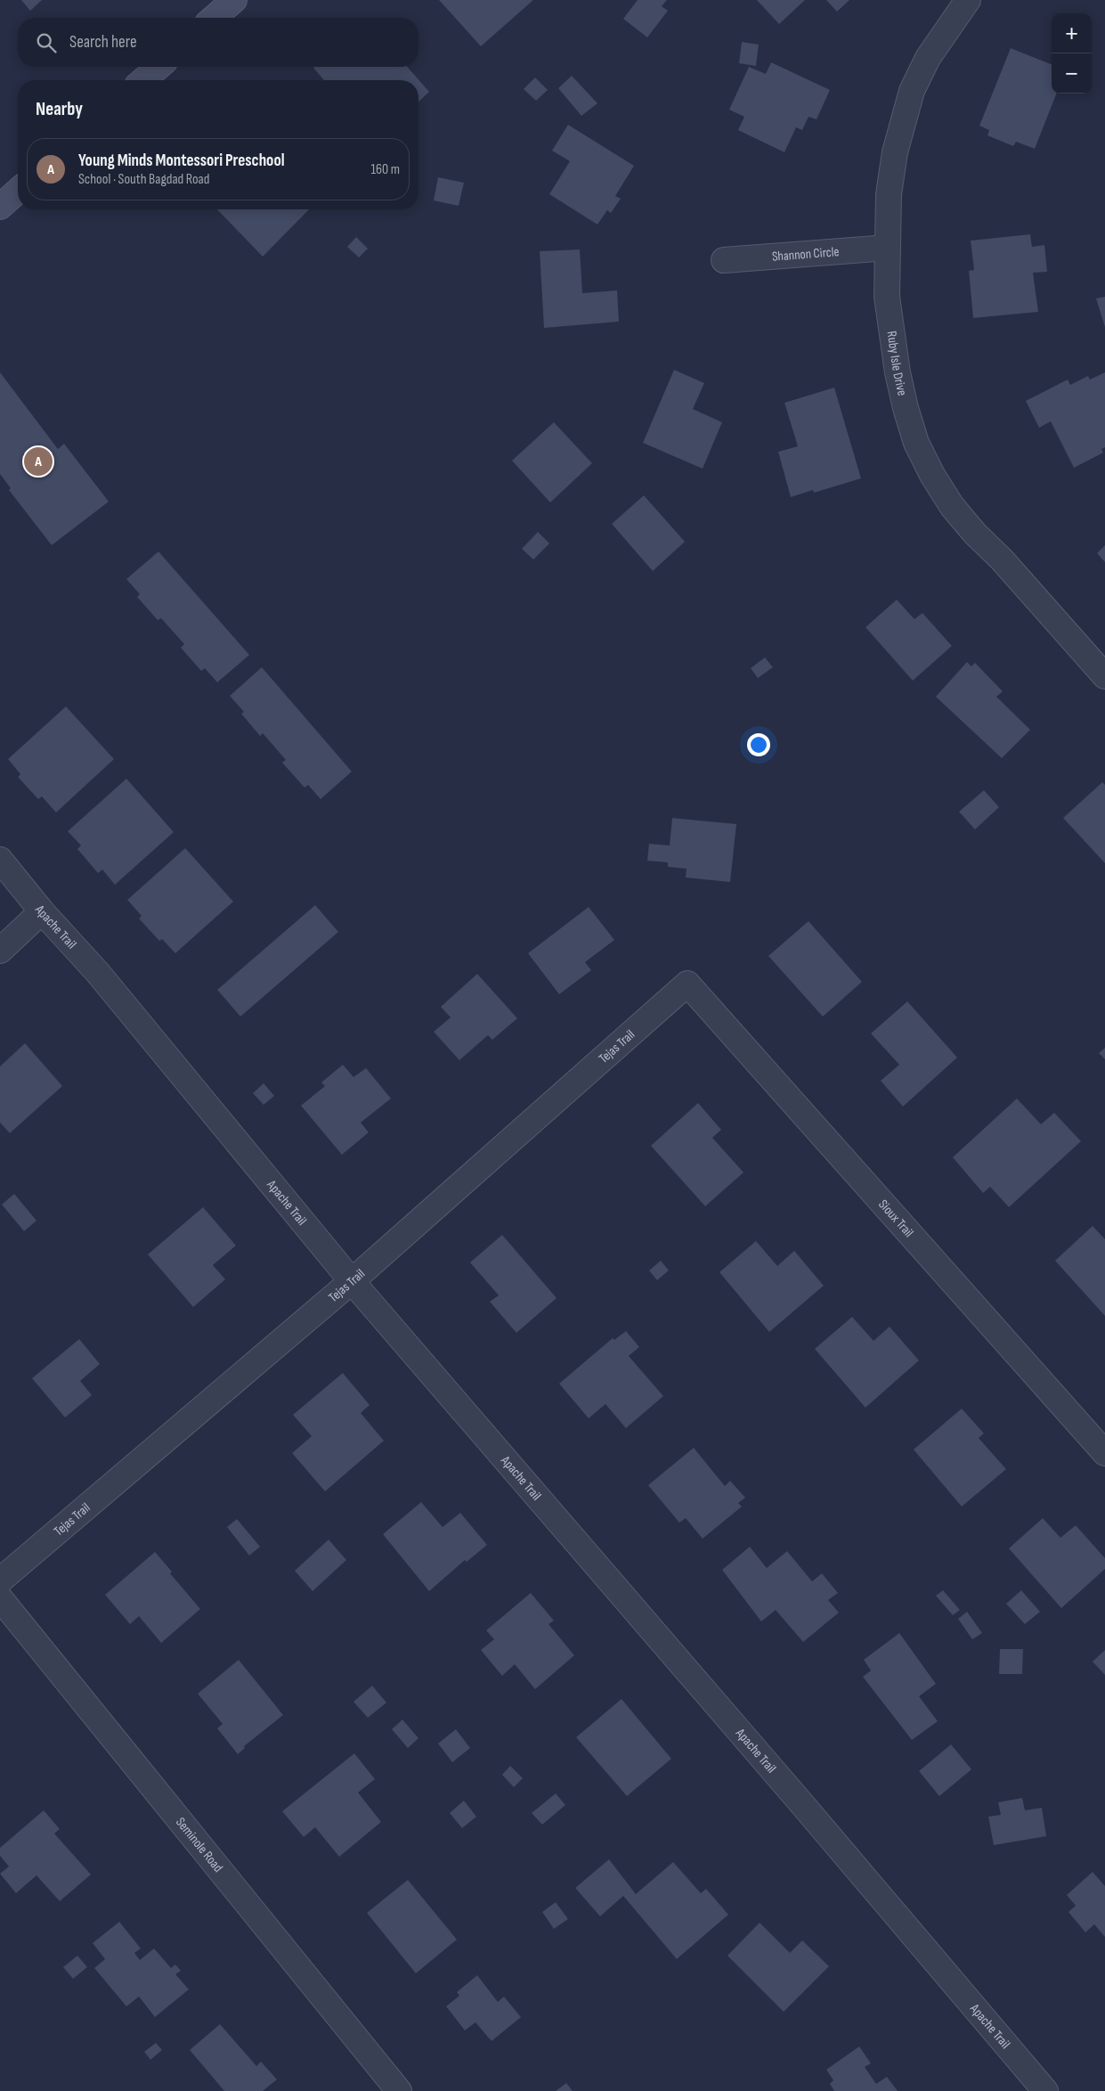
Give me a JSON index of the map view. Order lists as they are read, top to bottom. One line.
{"streets":{"street":["Shannon Circle","Ruby Isle Drive","Apache Trail","Tejas Trail","Sioux Trail","Seminole Road"]},"crossings":[["Shannon Circle","Ruby Isle Drive"],["Apache Trail","Tejas Trail"],["Tejas Trail","Sioux Trail"]],"page":{"map_buttons":["+","−"],"search":"Search here","heading":"Nearby","list":[{"mark":"A","name":"Young Minds Montessori Preschool","note":"School · South Bagdad Road","value":"160 m"}],"pins":"A"}}
